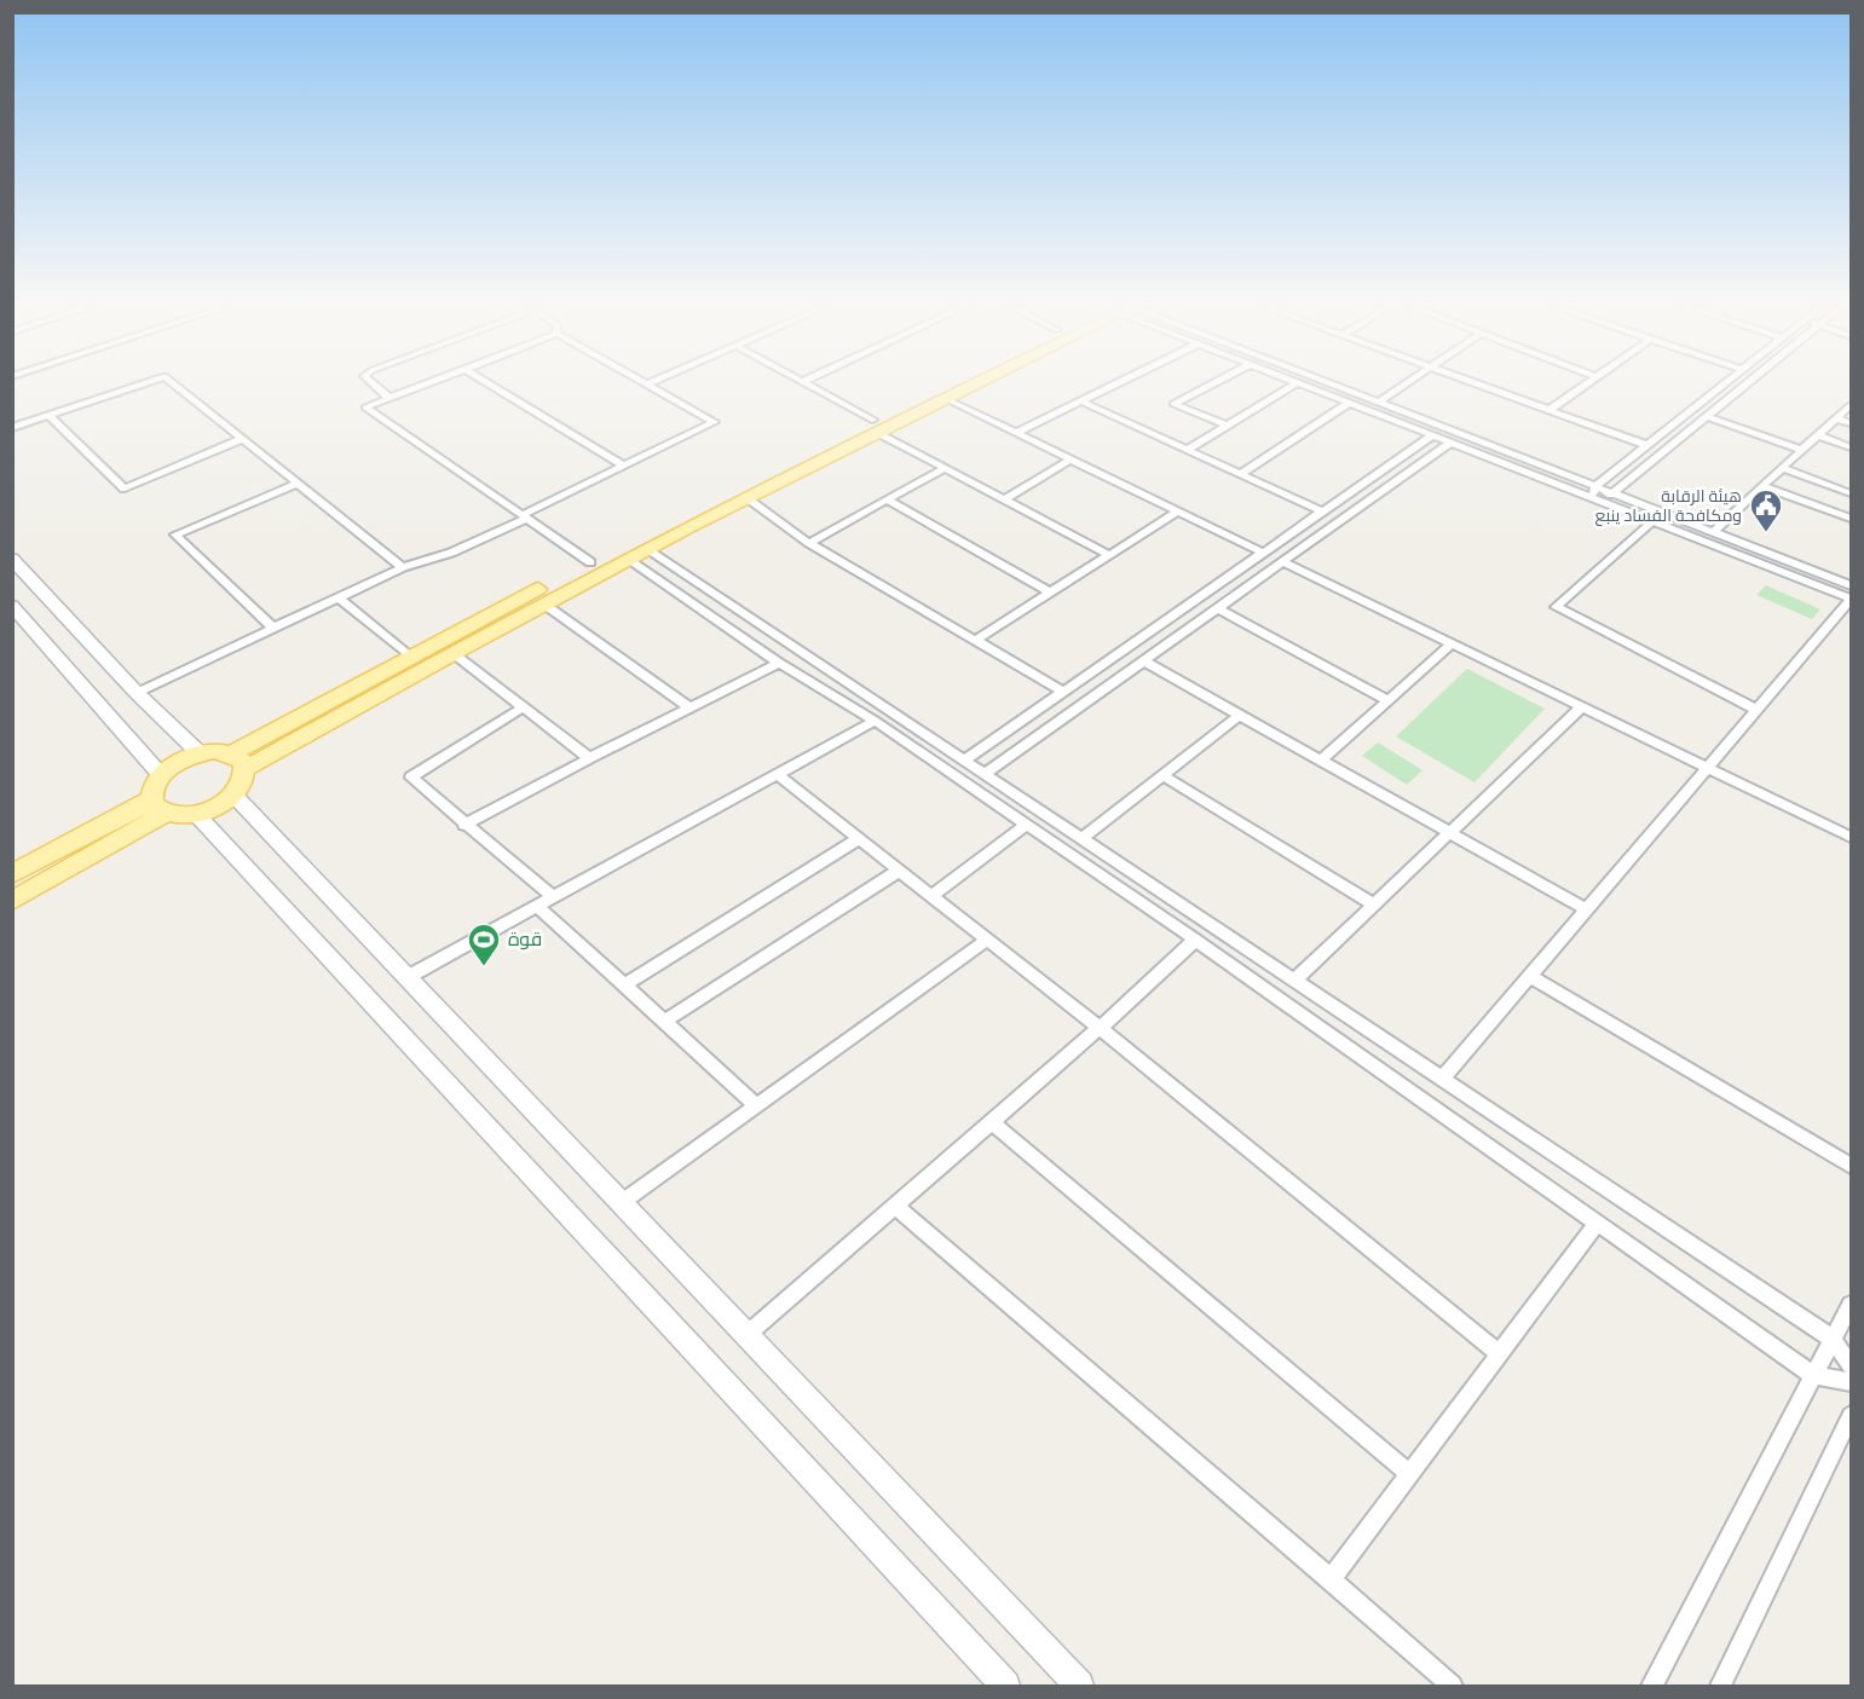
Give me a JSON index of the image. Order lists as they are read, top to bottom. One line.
{"places":{"public building":["هيئة الرقابة ومكافحة الفساد ينبع"],"sports":["قوة"]}}
